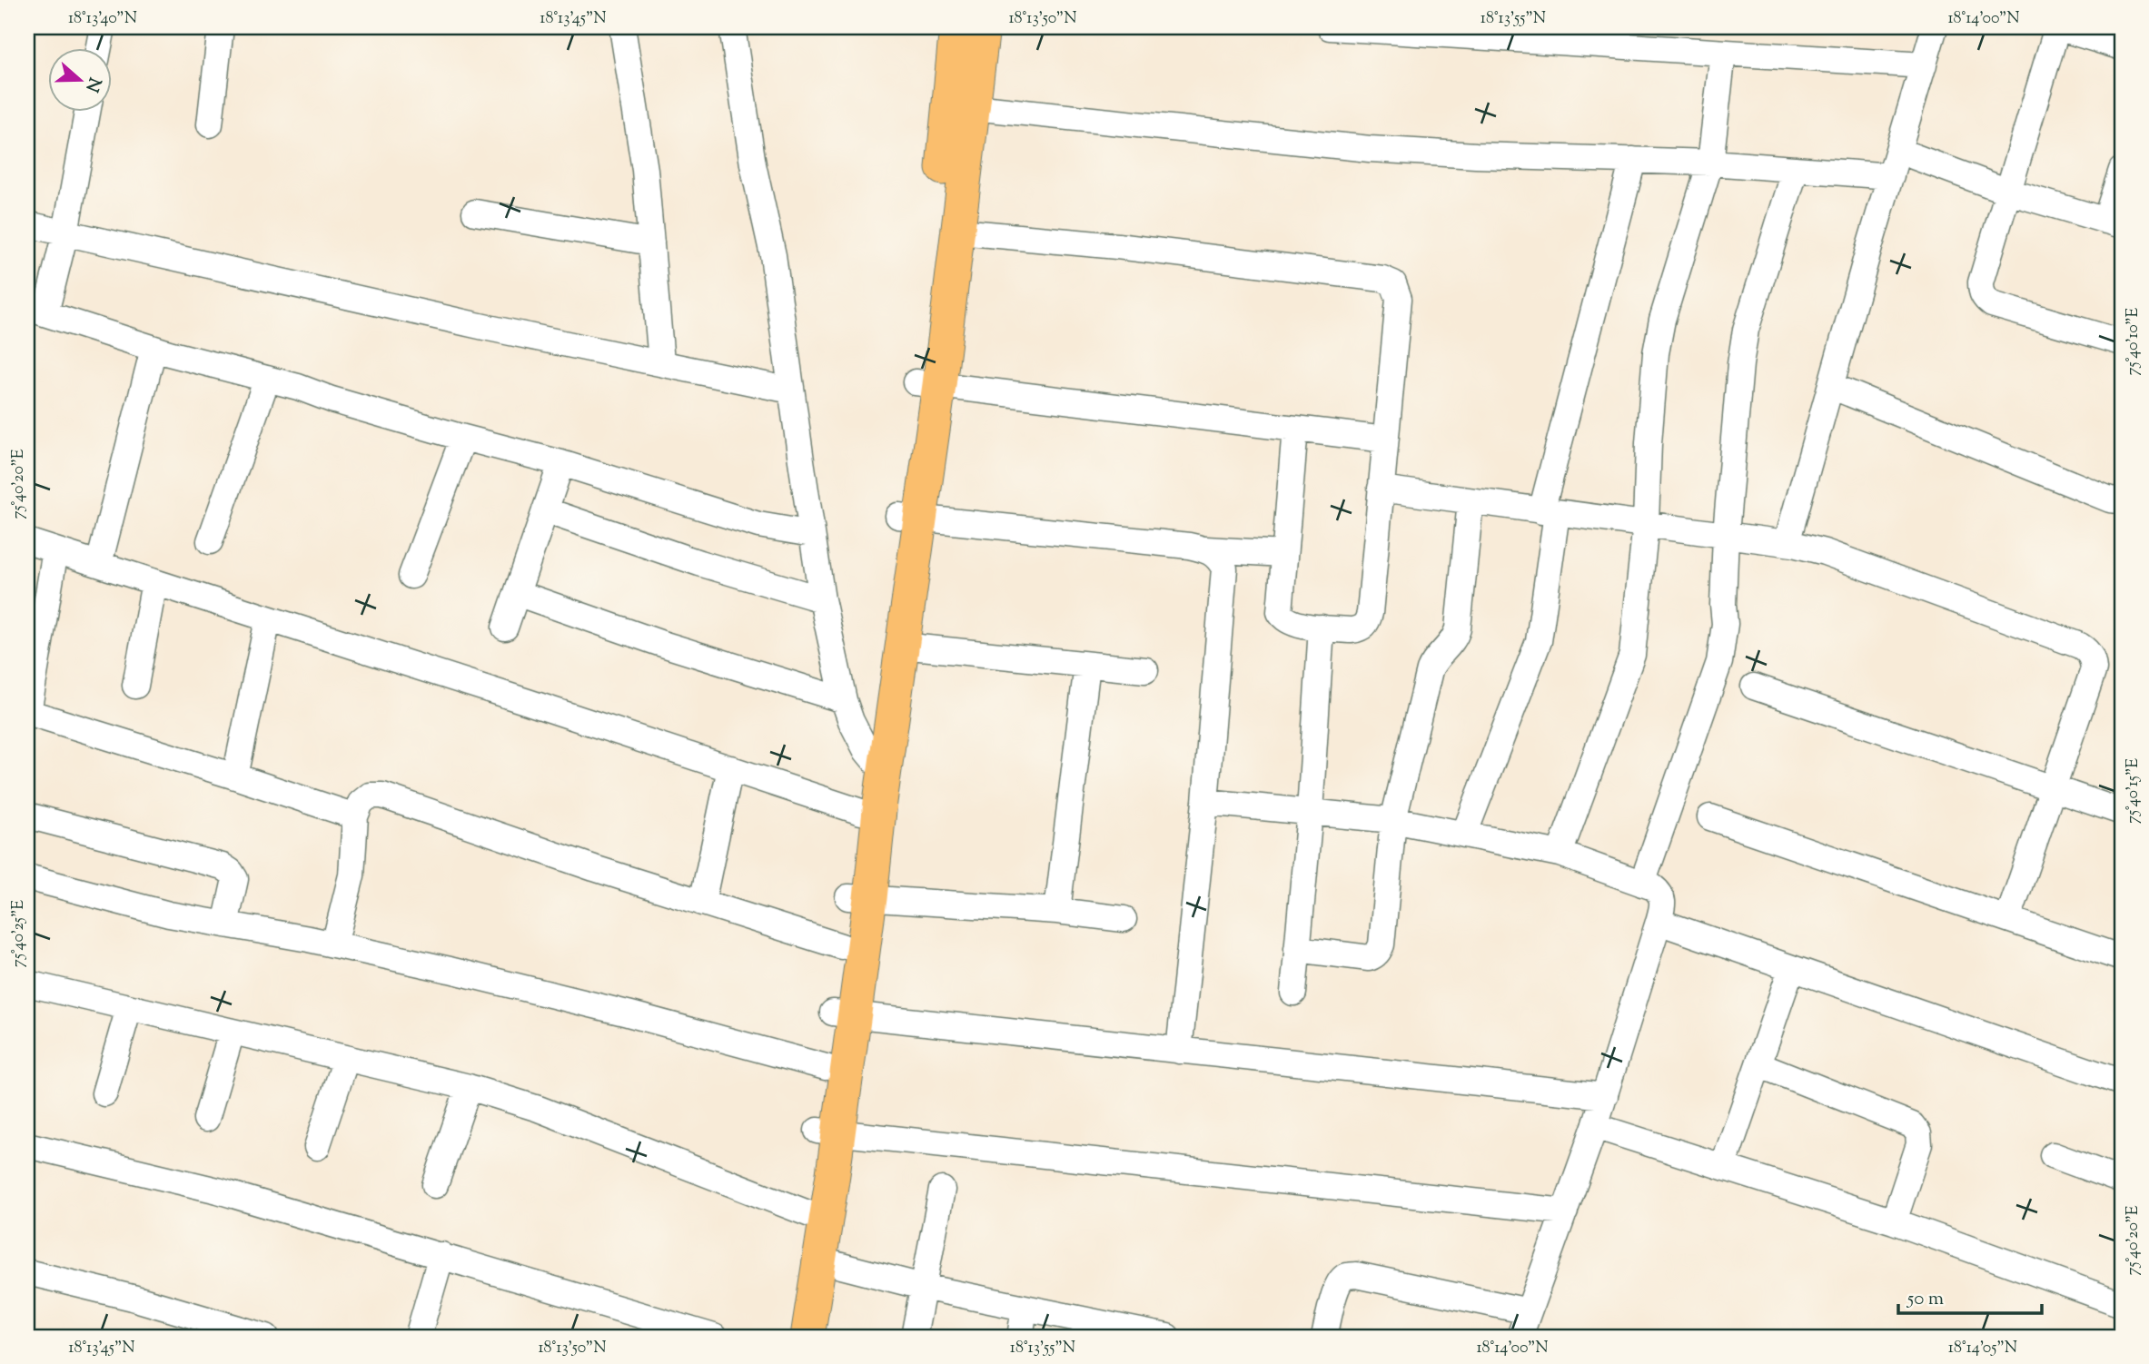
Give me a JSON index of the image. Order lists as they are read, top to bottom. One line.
{"scale_bar":"50 m","north":"right","coordinates":["18°13'40\"N","18°13'45\"N","18°13'50\"N","18°13'55\"N","18°14'00\"N","75°40'10\"E","75°40'20\"E","75°40'15\"E","75°40'25\"E","18°14'05\"N"]}
